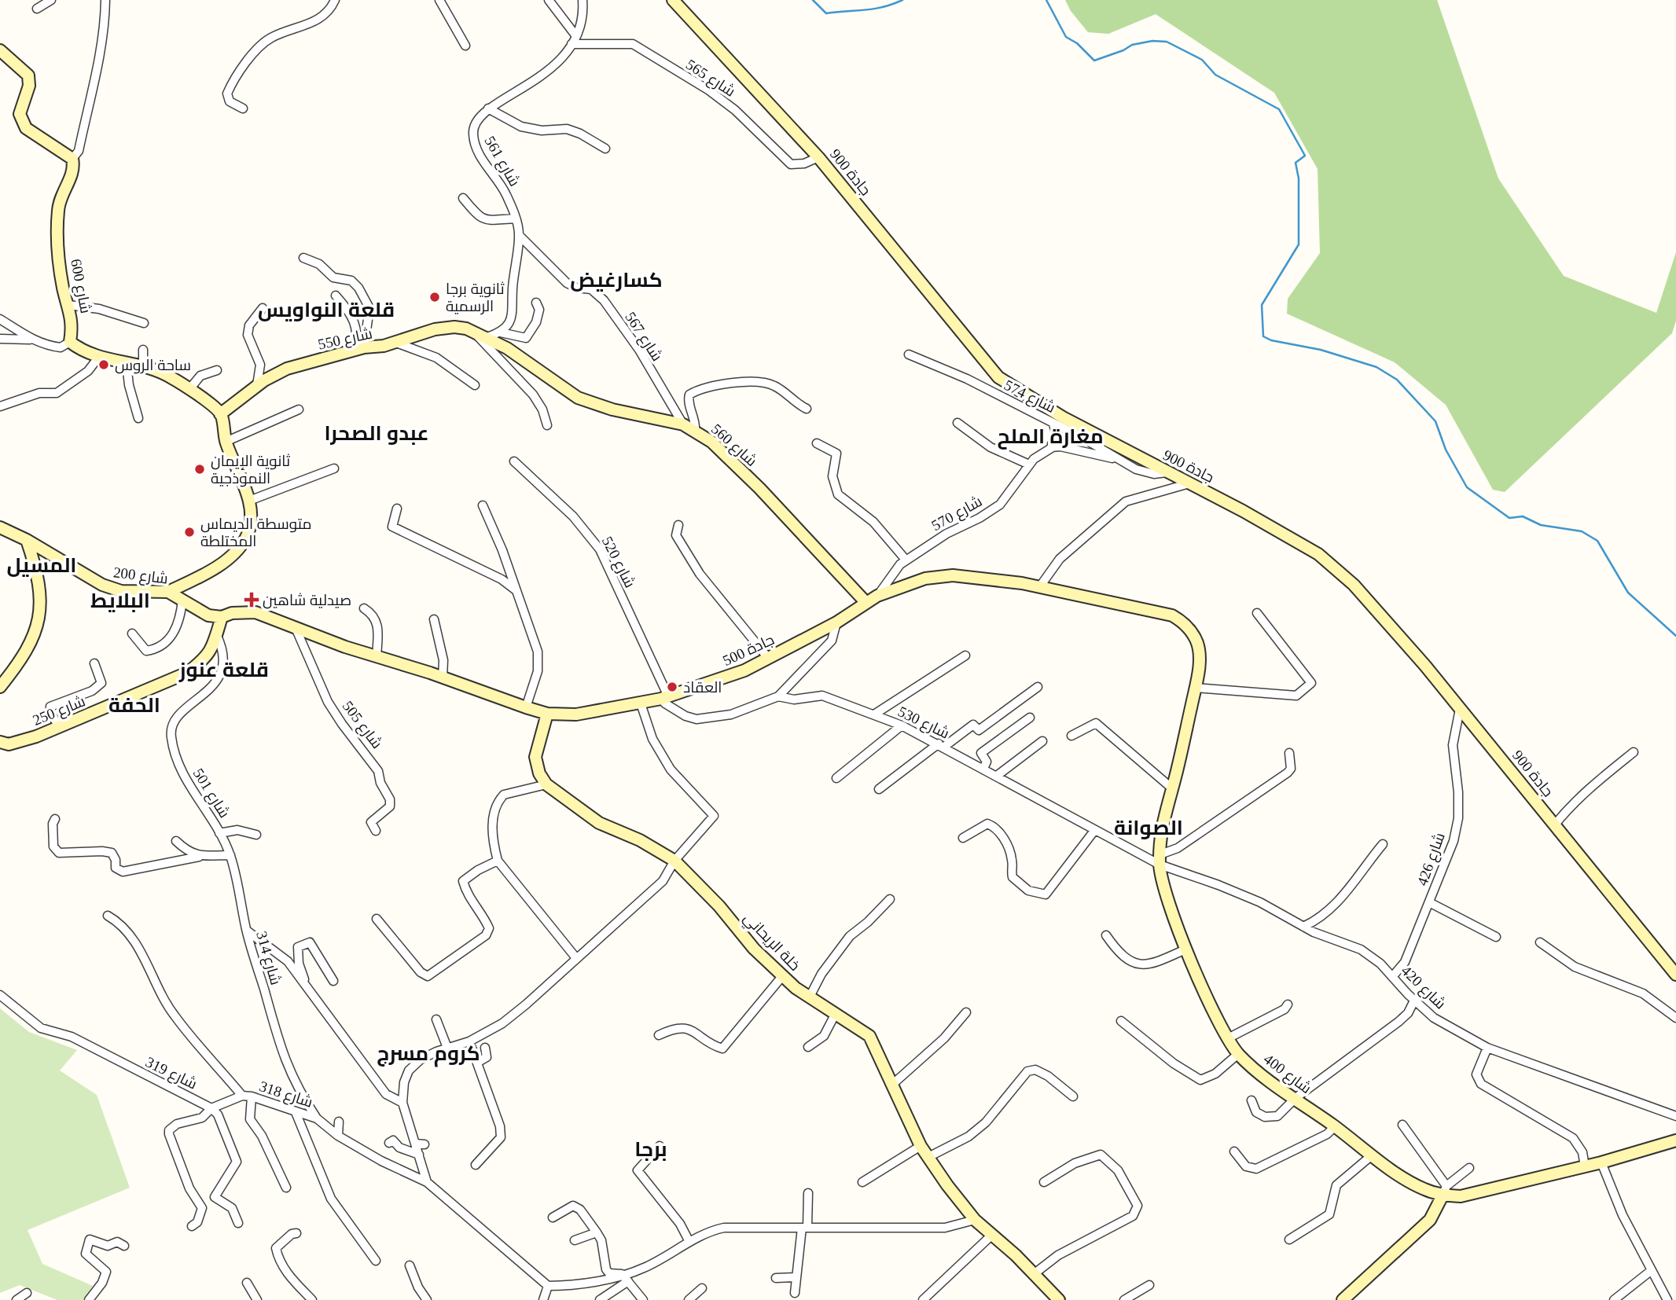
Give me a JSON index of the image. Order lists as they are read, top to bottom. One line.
{"streets":{"main road":["جادة 900","شارع 600","شارع 550","شارع 560","شارع 200","جادة 500","شارع 250","خلة الريحاني","شارع 400"],"street":["شارع 565","شارع 561","شارع 567","شارع 574","شارع 570","شارع 520","شارع 530","شارع 505","شارع 501","شارع 426","شارع 314","شارع 420","شارع 319","شارع 318"]},"crossings":[["شارع 565","شارع 561"],["شارع 565","جادة 900"],["شارع 561","شارع 567"],["جادة 900","شارع 574"],["جادة 900","شارع 426"],["شارع 567","شارع 560"],["شارع 550","شارع 560"],["شارع 574","شارع 570"],["شارع 560","جادة 500"],["شارع 570","جادة 500"],["شارع 520","جادة 500"],["شارع 520","شارع 530"],["شارع 200","جادة 500"],["شارع 200","شارع 250"],["جادة 500","شارع 250"],["جادة 500","شارع 530"],["جادة 500","شارع 505"],["جادة 500","شارع 400"],["شارع 250","شارع 501"],["شارع 530","شارع 420"],["شارع 530","شارع 400"],["شارع 501","شارع 314"],["شارع 426","شارع 420"],["شارع 314","شارع 318"],["شارع 420","شارع 400"],["شارع 319","شارع 318"]],"districts":["كسارغيض","قلعة النواويس","عبدو الصحرا","مغارة الملح","المسيل","البلايط","قلعة عنوز","الحفة","الصوانة","كروم مسرج","برجا"],"places":{"other":["ثانوية برجا الرسمية","ساحة الروس","ثانوية الإيمان النموذجية","متوسطة الديماس المختلطة","العقاد"],"health":["صيدلية شاهين"]}}
